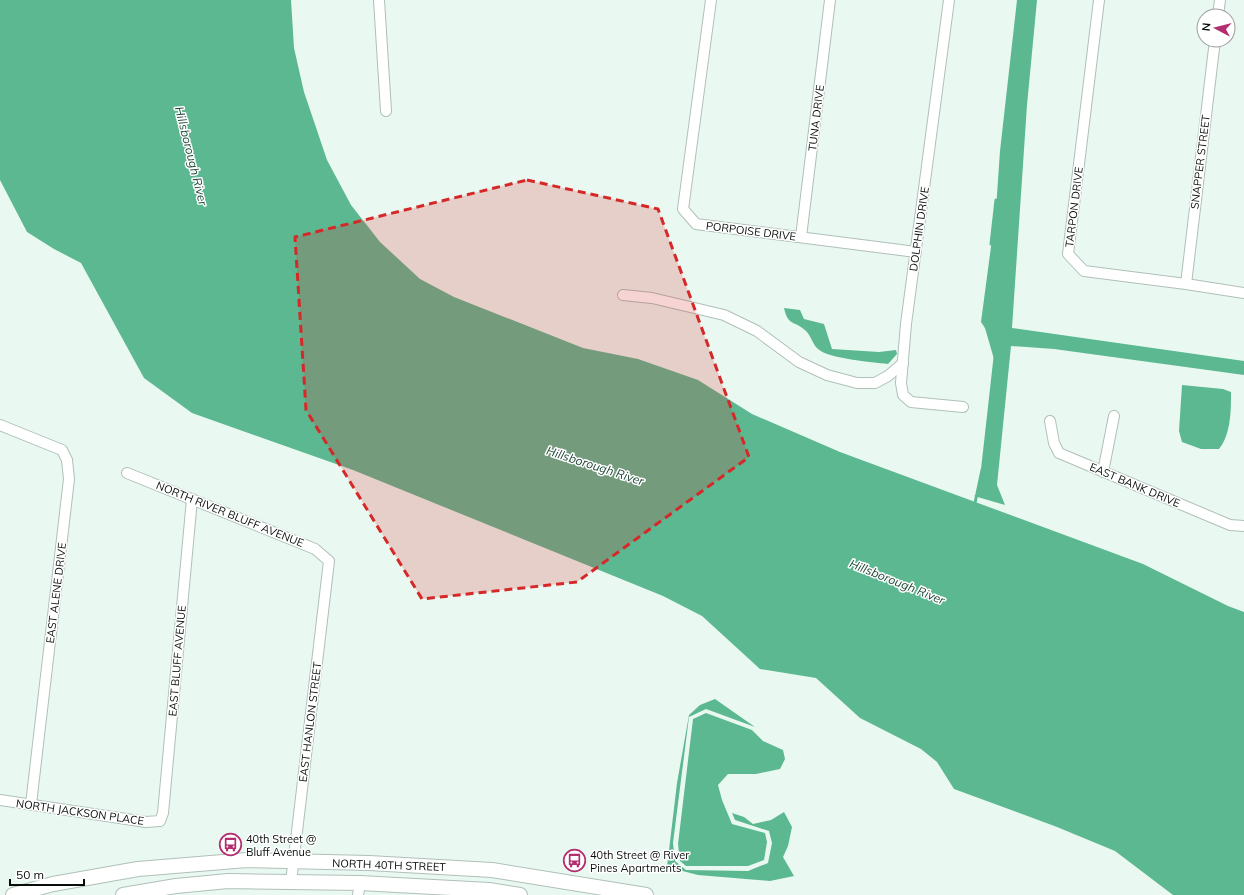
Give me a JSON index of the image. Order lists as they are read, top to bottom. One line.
{"streets":{"main road":["NORTH 40TH STREET"],"street":["TUNA DRIVE","SNAPPER STREET","TARPON DRIVE","DOLPHIN DRIVE","PORPOISE DRIVE","EAST BANK DRIVE","NORTH RIVER BLUFF AVENUE","EAST ALENE DRIVE","EAST BLUFF AVENUE","EAST HANLON STREET","NORTH JACKSON PLACE"]},"crossings":[["TUNA DRIVE","PORPOISE DRIVE"],["SNAPPER STREET","TARPON DRIVE"],["DOLPHIN DRIVE","PORPOISE DRIVE"],["NORTH RIVER BLUFF AVENUE","EAST BLUFF AVENUE"],["NORTH RIVER BLUFF AVENUE","EAST HANLON STREET"],["EAST ALENE DRIVE","NORTH JACKSON PLACE"],["EAST BLUFF AVENUE","NORTH JACKSON PLACE"],["EAST HANLON STREET","NORTH 40TH STREET"]],"water":["Hillsborough River"],"places":{"bus stop":["40th Street @ Bluff Avenue","40th Street @ River Pines Apartments"]},"scale_bar":"50 m","north":"left"}
